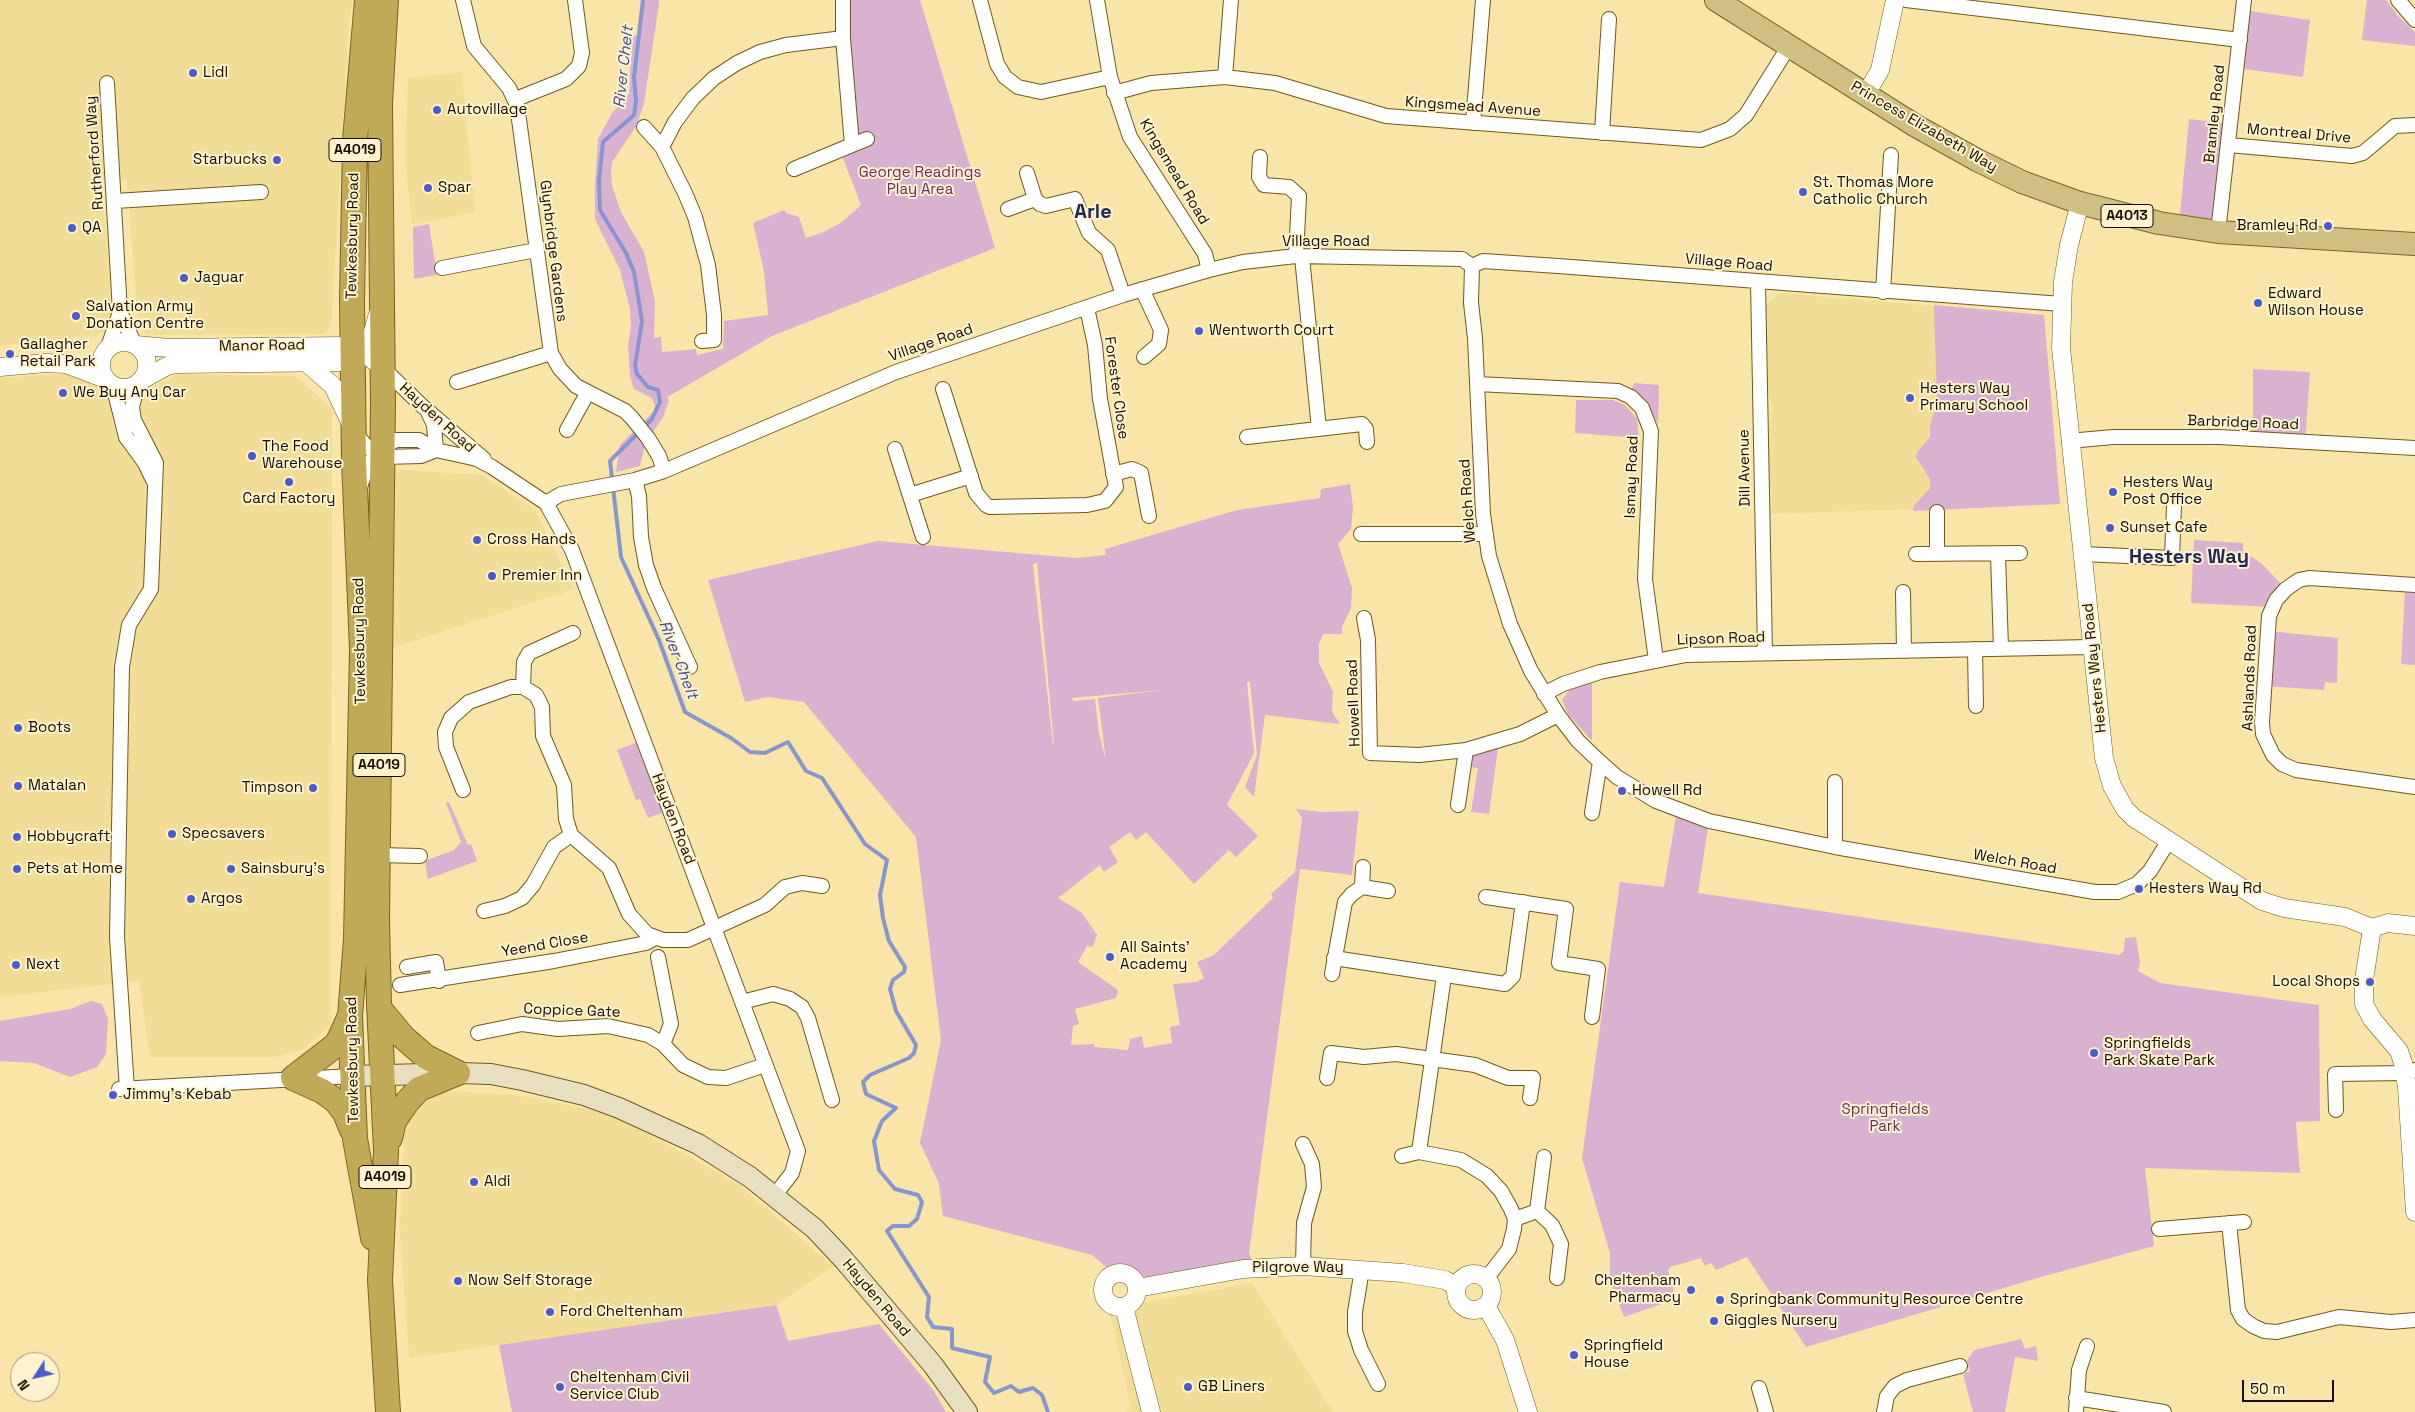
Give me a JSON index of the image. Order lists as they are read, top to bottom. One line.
{"streets":{"highway":["A4019","Tewkesbury Road"],"main road":["Princess Elizabeth Way","A4013","Hayden Road"],"street":["Kingsmead Avenue","Bramley Road","Montreal Drive","Rutherford Way","Kingsmead Road","Village Road","Glynbridge Gardens","Manor Road","Forester Close","Barbridge Road","Dill Avenue","Ismay Road","Welch Road","Lipson Road","Hesters Way Road","Ashlands Road","Howell Road","Yeend Close","Coppice Gate","Pilgrove Way"]},"crossings":[["Kingsmead Avenue","Princess Elizabeth Way"],["Kingsmead Avenue","Kingsmead Road"],["Bramley Road","Princess Elizabeth Way"],["Bramley Road","Montreal Drive"],["Princess Elizabeth Way","Hesters Way Road"],["Rutherford Way","Manor Road"],["Kingsmead Road","Village Road"],["Tewkesbury Road","Manor Road"],["Tewkesbury Road","Hayden Road"],["Village Road","Glynbridge Gardens"],["Village Road","Forester Close"],["Village Road","Hayden Road"],["Village Road","Dill Avenue"],["Village Road","Welch Road"],["Village Road","Hesters Way Road"],["Hayden Road","Coppice Gate"],["Barbridge Road","Hesters Way Road"],["Dill Avenue","Lipson Road"],["Ismay Road","Welch Road"],["Ismay Road","Lipson Road"],["Welch Road","Lipson Road"],["Welch Road","Hesters Way Road"],["Welch Road","Howell Road"],["Lipson Road","Hesters Way Road"]],"districts":["Arle","Hesters Way"],"water":["River Chelt"],"parks":["George Readings Play Area","Springfields Park"],"places":["Lidl","Autovillage","Starbucks","Spar","St. Thomas More Catholic Church","Bramley Rd","QA","Jaguar","Edward Wilson House","Salvation Army Donation Centre","Wentworth Court","Gallagher Retail Park","We Buy Any Car","Hesters Way Primary School","The Food Warehouse","Card Factory","Hesters Way Post Office","Sunset Cafe","Cross Hands","Premier Inn","Boots","Matalan","Timpson","Howell Rd","Specsavers","Hobbycraft","Pets at Home","Sainsbury's","Hesters Way Rd","Argos","All Saints' Academy","Next","Local Shops","Springfields Park Skate Park","Jimmy's Kebab","Aldi","Now Self Storage","Cheltenham Pharmacy","Springbank Community Resource Centre","Ford Cheltenham","Giggles Nursery","Springfield House","Cheltenham Civil Service Club","GB Liners"],"scale_bar":"50 m","north":"bottom left"}
